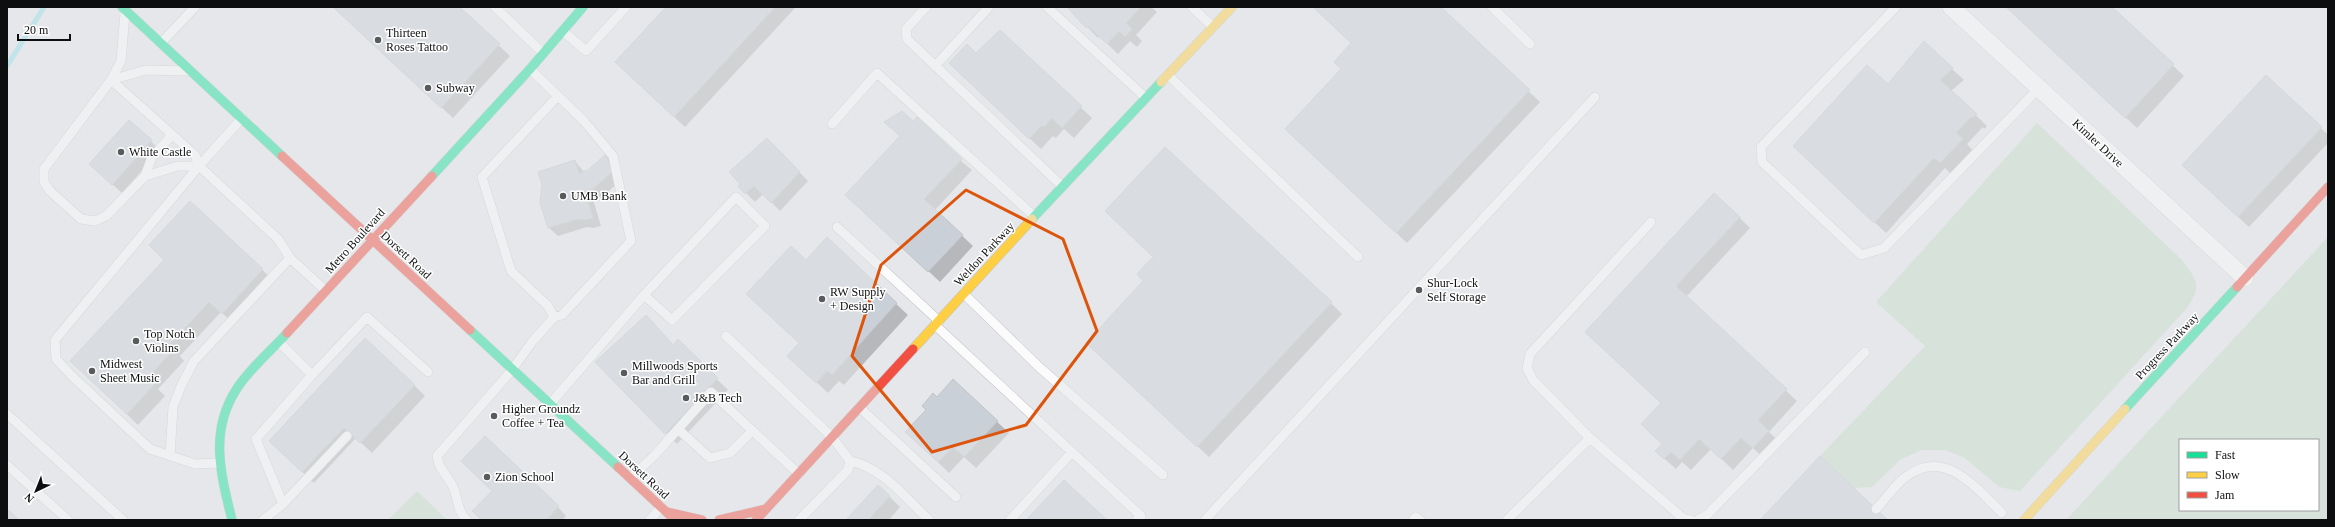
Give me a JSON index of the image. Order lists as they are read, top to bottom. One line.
{"streets":{"street":["Kimler Drive","Metro Boulevard","Weldon Parkway","Dorsett Road","Progress Parkway"]},"crossings":[["Kimler Drive","Progress Parkway"],["Metro Boulevard","Dorsett Road"]],"places":["Thirteen Roses Tattoo","Subway","White Castle","UMB Bank","Shur-Lock Self Storage","RW Supply + Design","Top Notch Violins","Midwest Sheet Music","Millwoods Sports Bar and Grill","J&B Tech","Higher Groundz Coffee + Tea","Zion School"],"legend":["Fast","Slow","Jam"],"scale_bar":"20 m","north":"bottom left"}
